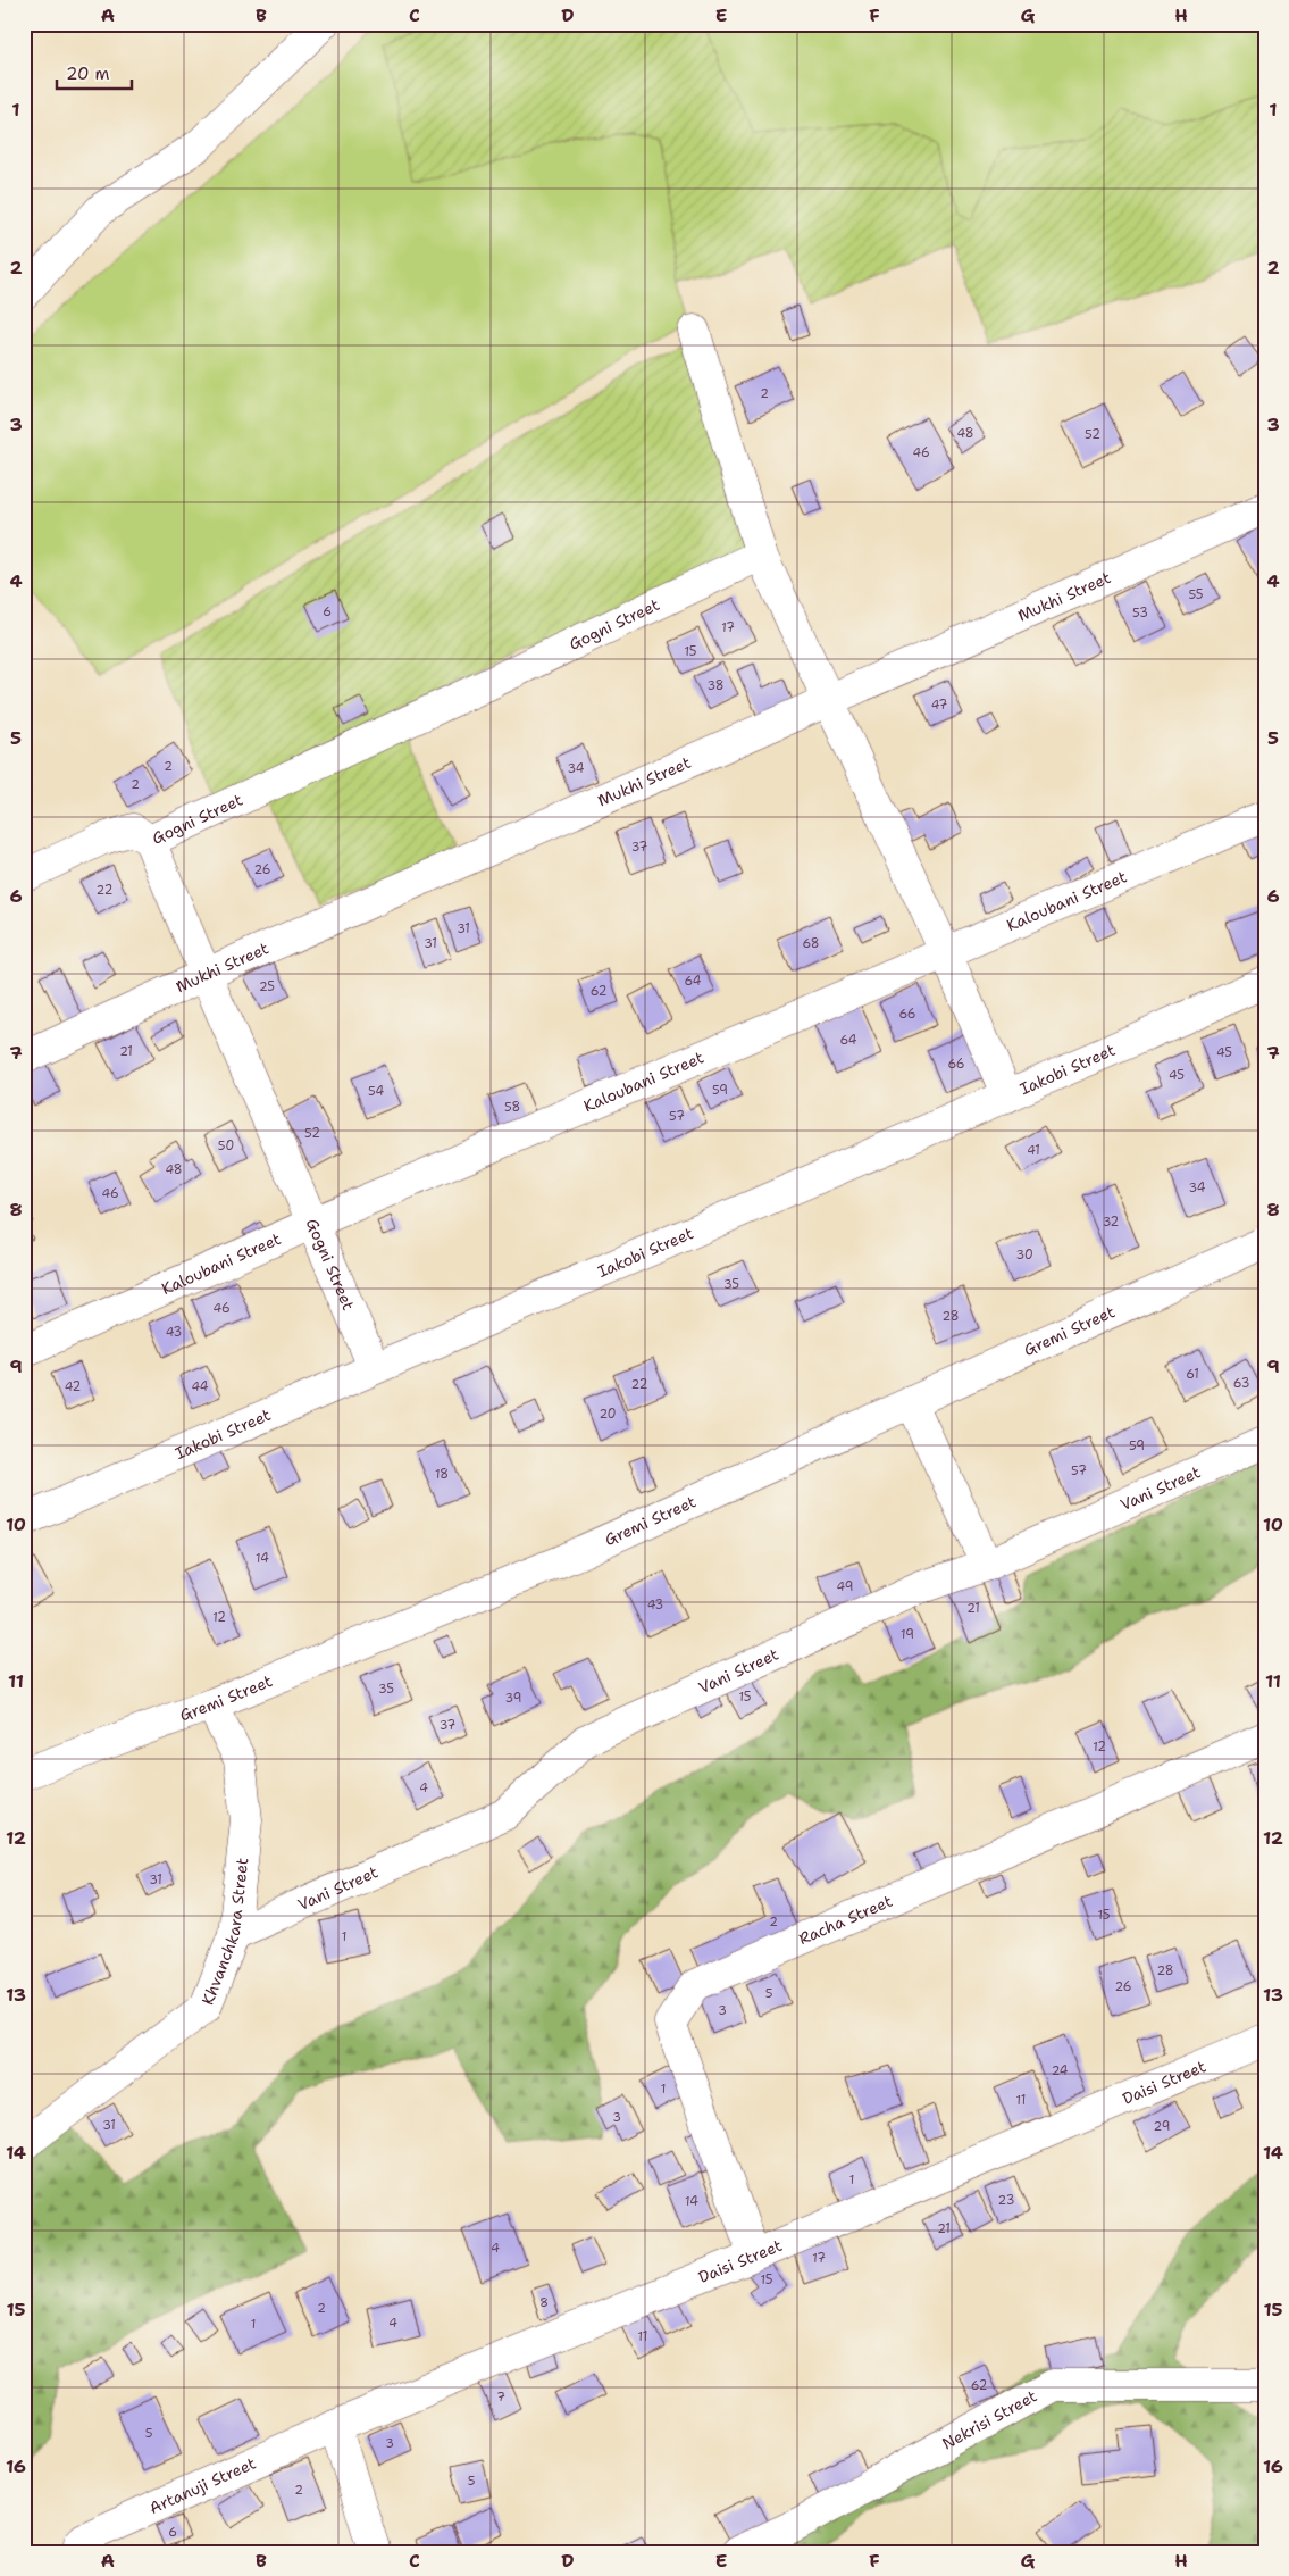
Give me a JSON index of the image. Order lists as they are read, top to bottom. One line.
{"streets":{"street":["Mukhi Street","Gogni Street","Kaloubani Street","Iakobi Street","Gremi Street","Vani Street","Racha Street","Khvanchkara Street","Daisi Street","Nekrisi Street","Artanuji Street"]},"crossings":[["Mukhi Street","Gogni Street"],["Gogni Street","Kaloubani Street"],["Gogni Street","Iakobi Street"],["Gremi Street","Khvanchkara Street"],["Vani Street","Khvanchkara Street"],["Racha Street","Daisi Street"],["Daisi Street","Artanuji Street"]],"house_numbers":["2","48","52","46","55","6","53","17","15","38","47","2","34","2","37","26","22","31","31","68","64","25","62","66","64","21","45","66","45","59","54","58","57","52","50","41","48","34","46","32","30","35","46","28","43","61","63","22","42","44","20","59","57","18","14","49","43","21","12","19","35","15","39","37","12","4","31","15","2","1","28","26","5","3","24","1","11","3","31","29","1","23","14","21","4","17","15","8","2","4","1","11","62","7","5","3","5","2","6"],"scale_bar":"20 m","grid":{"columns":["A","B","C","D","E","F","G","H"],"rows":["1","2","3","4","5","6","7","8","9","10","11","12","13","14","15","16"]}}
